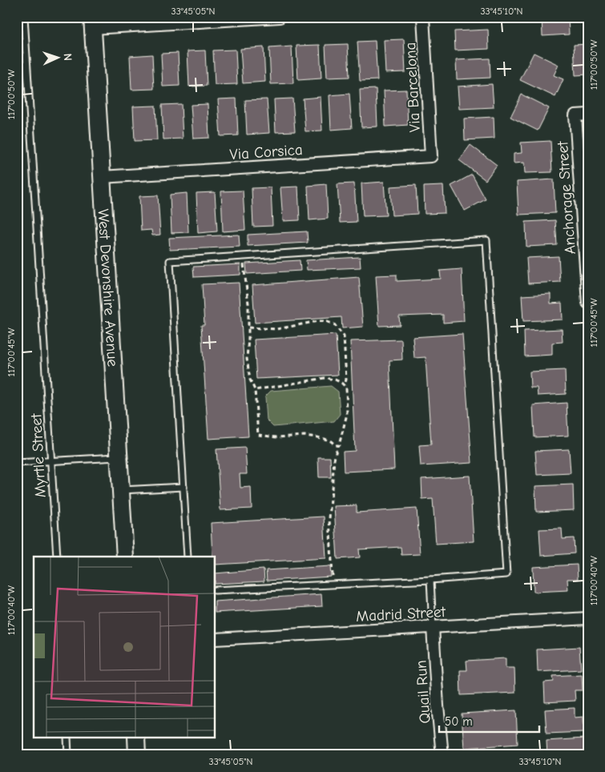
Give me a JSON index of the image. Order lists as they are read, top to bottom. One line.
{"streets":{"main road":["West Devonshire Avenue"],"street":["Via Barcelona","Via Corsica","Anchorage Street","Madrid Street","Quail Run"],"lane":["Myrtle Street"]},"crossings":[["Via Barcelona","Via Corsica"],["Via Corsica","West Devonshire Avenue"],["Madrid Street","Quail Run"]],"scale_bar":"50 m","north":"right","coordinates":["33°45'05\"N","33°45'10\"N","117°00'50\"W","117°00'45\"W","117°00'40\"W"]}
